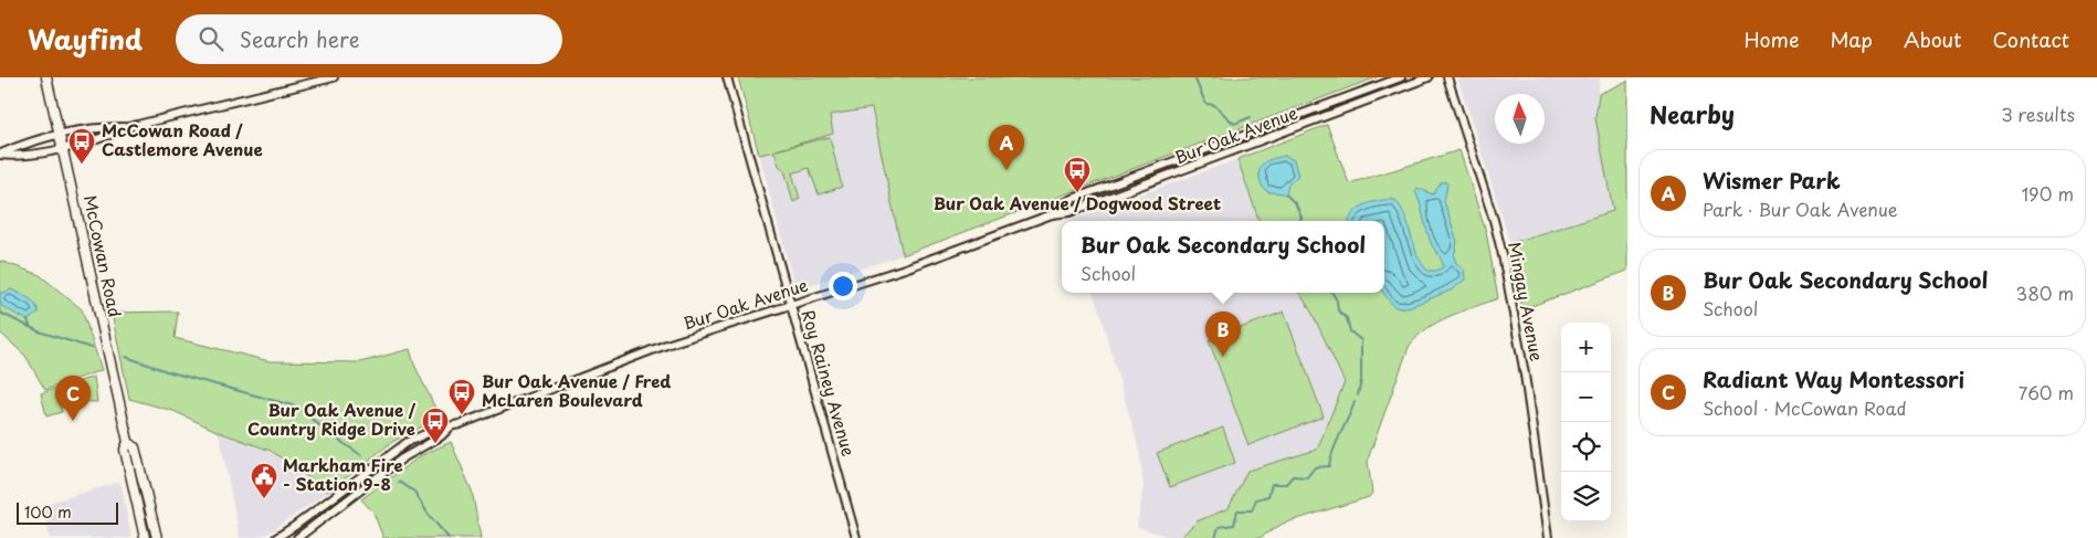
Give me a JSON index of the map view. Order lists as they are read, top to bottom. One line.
{"streets":{"main road":["McCowan Road"],"street":["Bur Oak Avenue","Mingay Avenue","Roy Rainey Avenue"]},"crossings":[["Bur Oak Avenue","Roy Rainey Avenue"]],"places":{"bus stop":["McCowan Road / Castlemore Avenue","Bur Oak Avenue / Dogwood Street","Bur Oak Avenue / Fred McLaren Boulevard","Bur Oak Avenue / Country Ridge Drive"],"public building":["Markham Fire - Station 9-8"]},"scale_bar":"100 m","north":"top","page":{"header":"Wayfind","search":"Search here","nav":["Home","Map","About","Contact"],"heading":["Nearby","3 results"],"pins":["A","B","C"],"list":[{"mark":"A","name":"Wismer Park","note":"Park · Bur Oak Avenue","value":"190 m"},{"mark":"B","name":"Bur Oak Secondary School","note":"School","value":"380 m"},{"mark":"C","name":"Radiant Way Montessori","note":"School · McCowan Road","value":"760 m"}],"popup":["Bur Oak Secondary School","School"],"map_buttons":["+","−"],"scale":"100 m"}}
